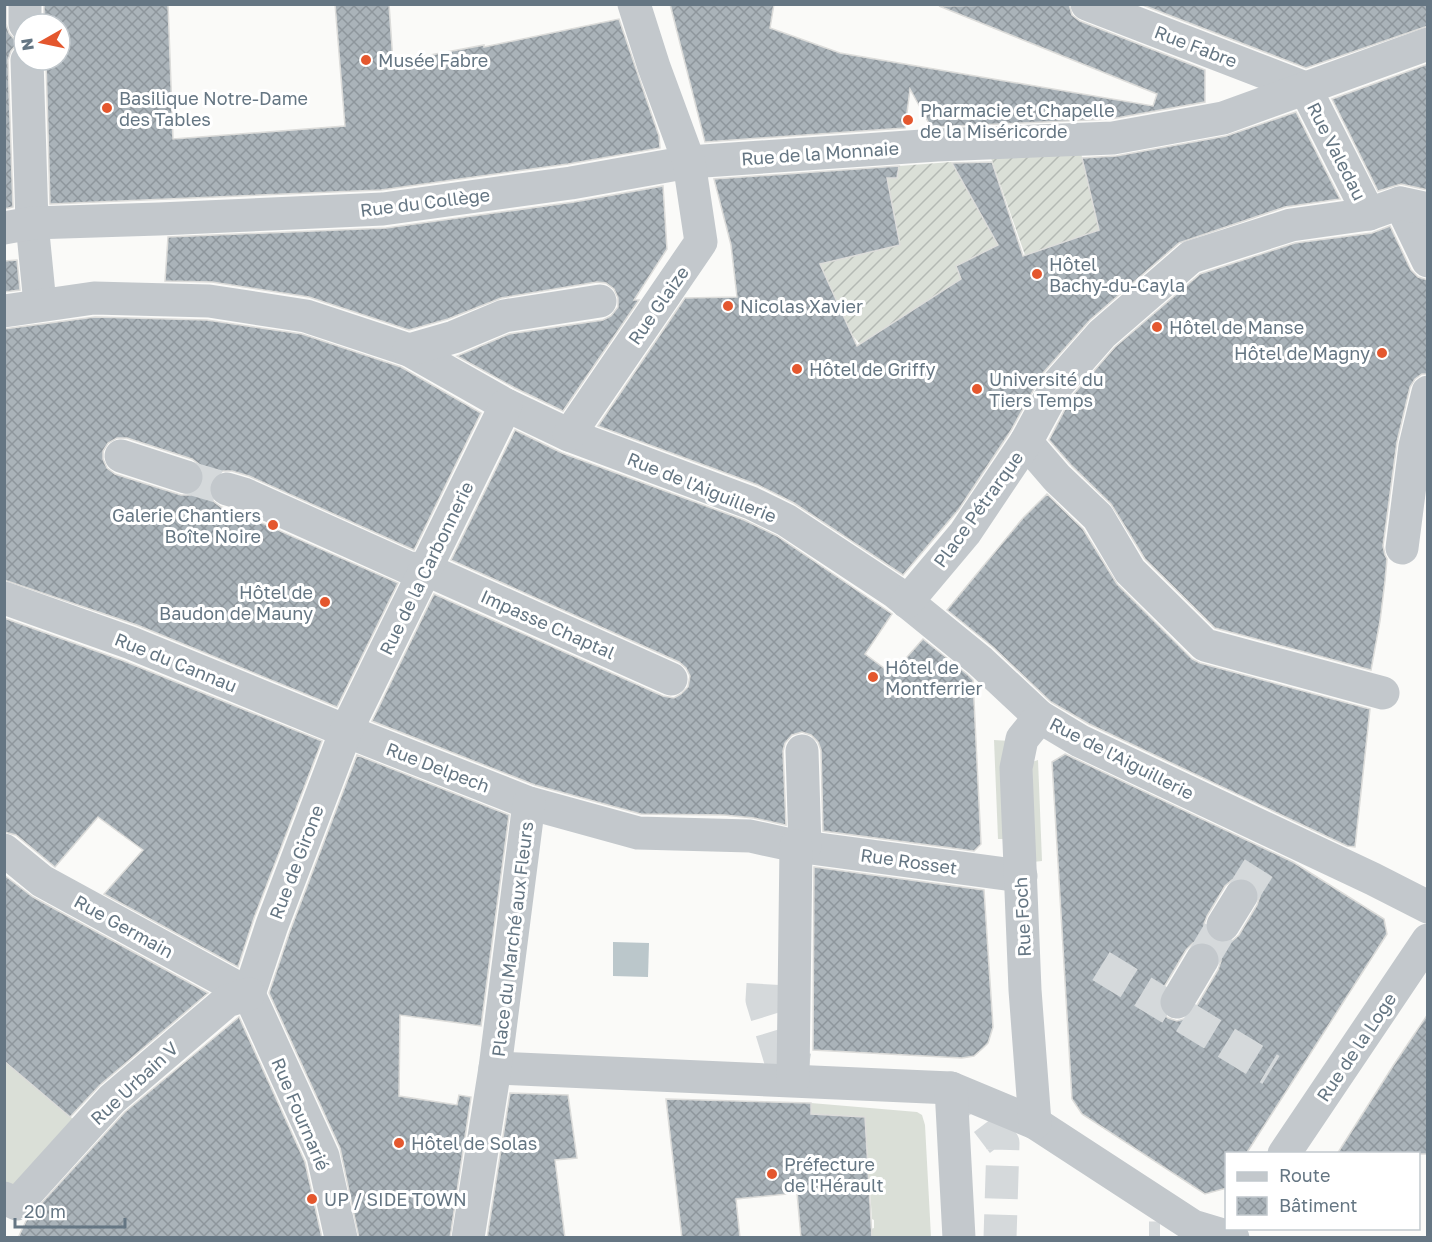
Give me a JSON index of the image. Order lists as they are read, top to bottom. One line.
{"streets":{"street":["Rue Fabre","Rue Valedau","Rue de la Monnaie","Rue du Collège","Rue Glaize","Rue de l'Aiguillerie","Place Pétrarque","Rue de la Carbonnerie","Impasse Chaptal","Rue du Cannau","Rue Delpech","Rue Rosset","Rue de Girone","Rue Foch","Rue Germain","Place du Marché aux Fleurs","Rue de la Loge","Rue Urbain V","Rue Fournarié"]},"crossings":[["Rue Fabre","Rue Valedau"],["Rue Fabre","Rue de la Monnaie"],["Rue Valedau","Rue de la Monnaie"],["Rue Valedau","Place Pétrarque"],["Rue de la Monnaie","Rue du Collège"],["Rue de la Monnaie","Rue Glaize"],["Rue du Collège","Rue Glaize"],["Rue Glaize","Rue de l'Aiguillerie"],["Rue de l'Aiguillerie","Place Pétrarque"],["Rue de l'Aiguillerie","Rue de la Carbonnerie"],["Rue de l'Aiguillerie","Rue Foch"],["Rue de la Carbonnerie","Impasse Chaptal"],["Rue de la Carbonnerie","Rue du Cannau"],["Rue de la Carbonnerie","Rue Delpech"],["Rue de la Carbonnerie","Rue de Girone"],["Rue du Cannau","Rue Delpech"],["Rue du Cannau","Rue de Girone"],["Rue Delpech","Rue de Girone"],["Rue Delpech","Place du Marché aux Fleurs"],["Rue Rosset","Rue Foch"],["Rue Rosset","Place du Marché aux Fleurs"],["Rue de Girone","Rue Germain"],["Rue de Girone","Rue Urbain V"],["Rue de Girone","Rue Fournarié"],["Rue Foch","Place du Marché aux Fleurs"],["Rue Germain","Rue Urbain V"],["Rue Germain","Rue Fournarié"],["Rue Urbain V","Rue Fournarié"]],"places":["Musée Fabre","Basilique Notre-Dame des Tables","Pharmacie et Chapelle de la Miséricorde","Hôtel Bachy-du-Cayla","Nicolas Xavier","Hôtel de Manse","Hôtel de Magny","Hôtel de Griffy","Université du Tiers Temps","Galerie Chantiers Boîte Noire","Hôtel de Baudon de Mauny","Hôtel de Montferrier","Hôtel de Solas","Préfecture de l'Hérault","UP / SIDE TOWN"],"legend":["Route","Bâtiment"],"scale_bar":"20 m","north":"left"}
